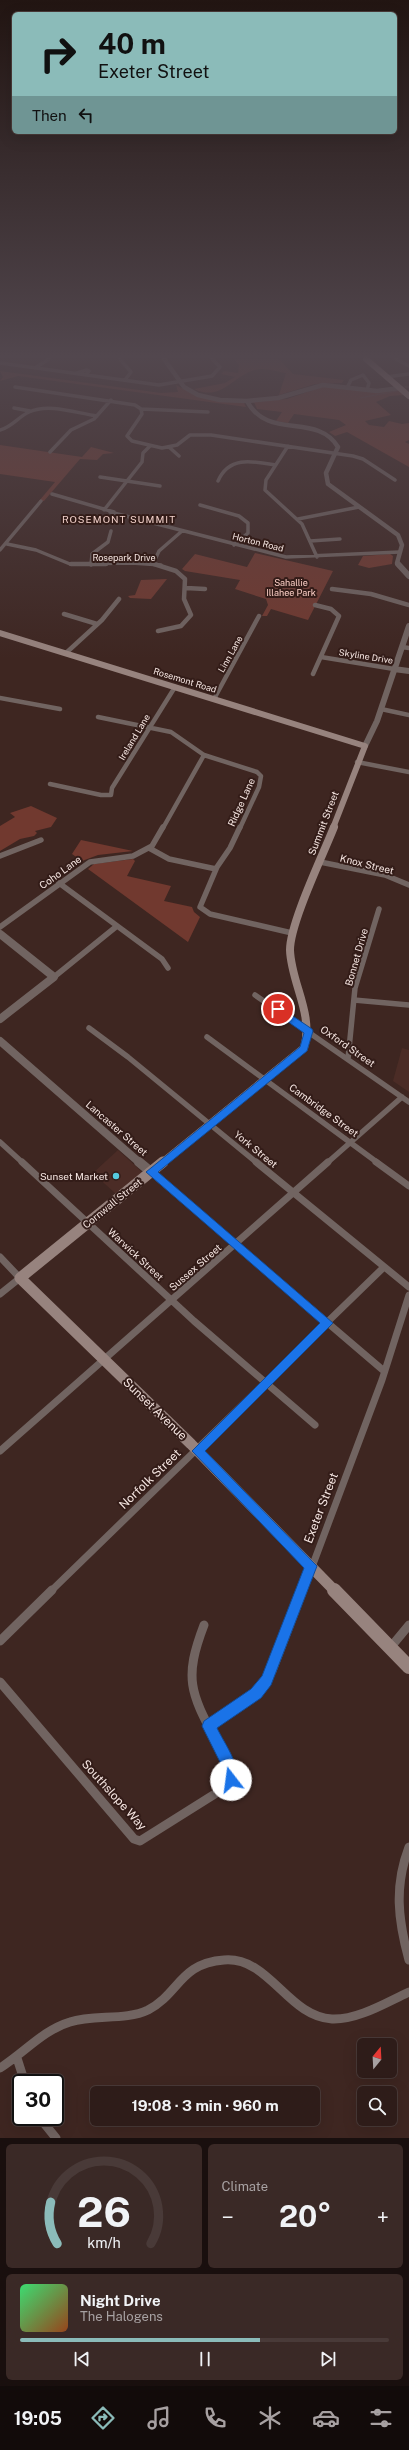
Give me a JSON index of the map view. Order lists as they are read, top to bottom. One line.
{"streets":{"main road":["Rosemont Road","Summit Street","Cornwall Street","Sunset Avenue"],"street":["Horton Road","Rosepark Drive","Linn Lane","Skyline Drive","Ireland Lane","Ridge Lane","Knox Street","Coho Lane","Bonnet Drive","Oxford Street","Cambridge Street","Lancaster Street","York Street","Warwick Street","Sussex Street","Norfolk Street","Exeter Street","Southslope Way"]},"crossings":[["Linn Lane","Rosemont Road"],["Skyline Drive","Summit Street"],["Rosemont Road","Ireland Lane"],["Rosemont Road","Summit Street"],["Ireland Lane","Ridge Lane"],["Ridge Lane","Summit Street"],["Ridge Lane","Coho Lane"],["Summit Street","Knox Street"],["Summit Street","Oxford Street"],["Summit Street","Cornwall Street"],["Bonnet Drive","Oxford Street"],["Oxford Street","Cornwall Street"],["Oxford Street","Sussex Street"],["Cambridge Street","Cornwall Street"],["Cambridge Street","Sussex Street"],["Lancaster Street","Cornwall Street"],["Lancaster Street","Sussex Street"],["Lancaster Street","Norfolk Street"],["Lancaster Street","Exeter Street"],["York Street","Cornwall Street"],["York Street","Sussex Street"],["York Street","Norfolk Street"],["Cornwall Street","Warwick Street"],["Cornwall Street","Sunset Avenue"],["Warwick Street","Sussex Street"],["Warwick Street","Norfolk Street"],["Sussex Street","Sunset Avenue"],["Sunset Avenue","Norfolk Street"],["Sunset Avenue","Exeter Street"],["Exeter Street","Southslope Way"]],"districts":["ROSEMONT SUMMIT"],"parks":["Sahallie Illahee Park"],"places":["Sunset Market"],"north":"top","page":{"turn":["40 m","Exeter Street"],"then":"Then","limit":"30","trip":"19:08 · 3 min · 960 m","tile":"Climate","heat":["−","20°","+"],"song":["Night Drive","The Halogens"],"tabs":"19:05","gauge":["26","km/h"]}}
